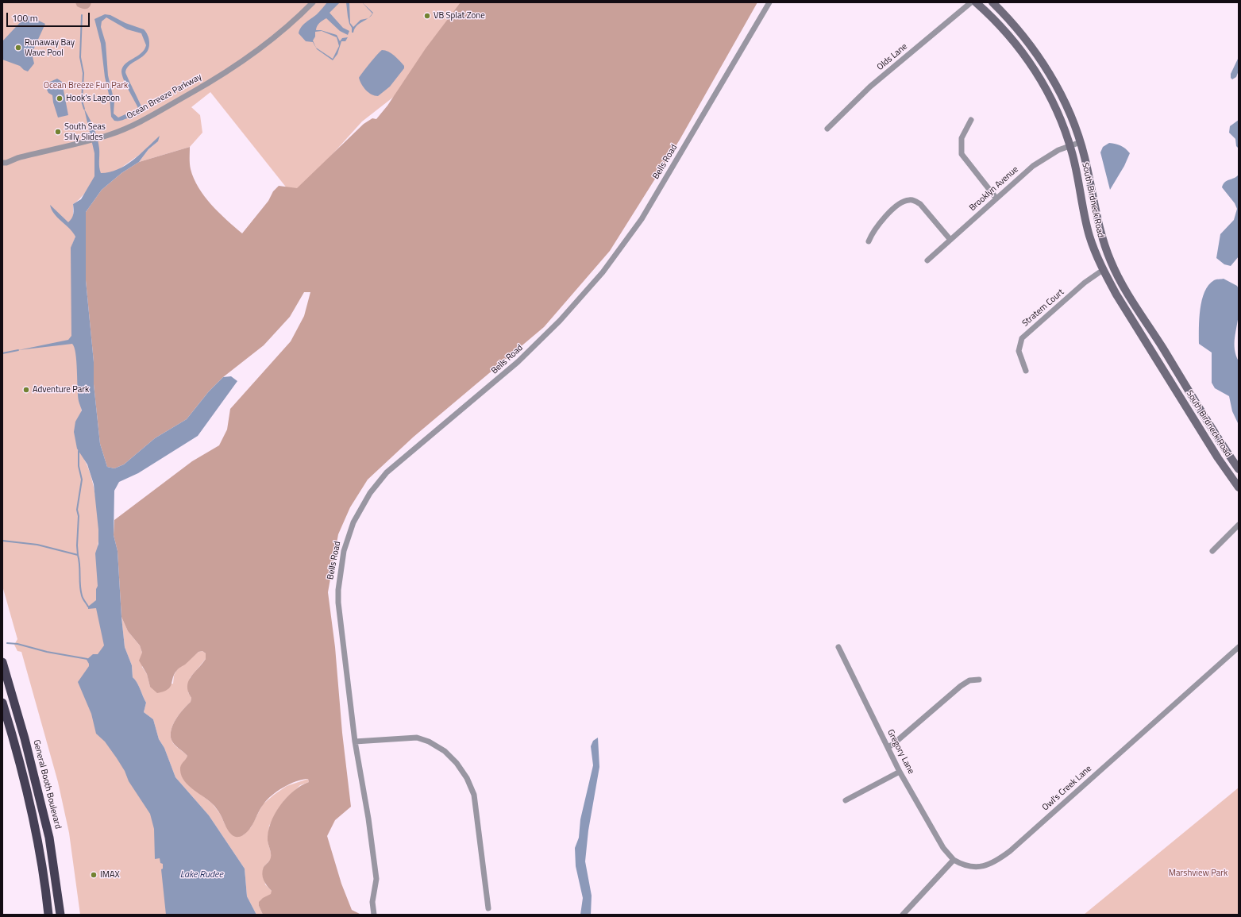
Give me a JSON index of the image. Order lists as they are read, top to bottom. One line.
{"streets":{"highway":["General Booth Boulevard"],"main road":["South Birdneck Road"],"street":["Olds Lane","Ocean Breeze Parkway","Bells Road","Brooklyn Avenue","Stratem Court","Gregory Lane","Owl's Creek Lane"]},"crossings":[["Brooklyn Avenue","South Birdneck Road"],["South Birdneck Road","Stratem Court"],["Gregory Lane","Owl's Creek Lane"]],"water":["Lake Rudee"],"parks":["Ocean Breeze Fun Park","Marshview Park"],"places":["VB Splat Zone","Runaway Bay Wave Pool","Hook's Lagoon","South Seas Silly Slides","Adventure Park","IMAX"],"scale_bar":"100 m"}
